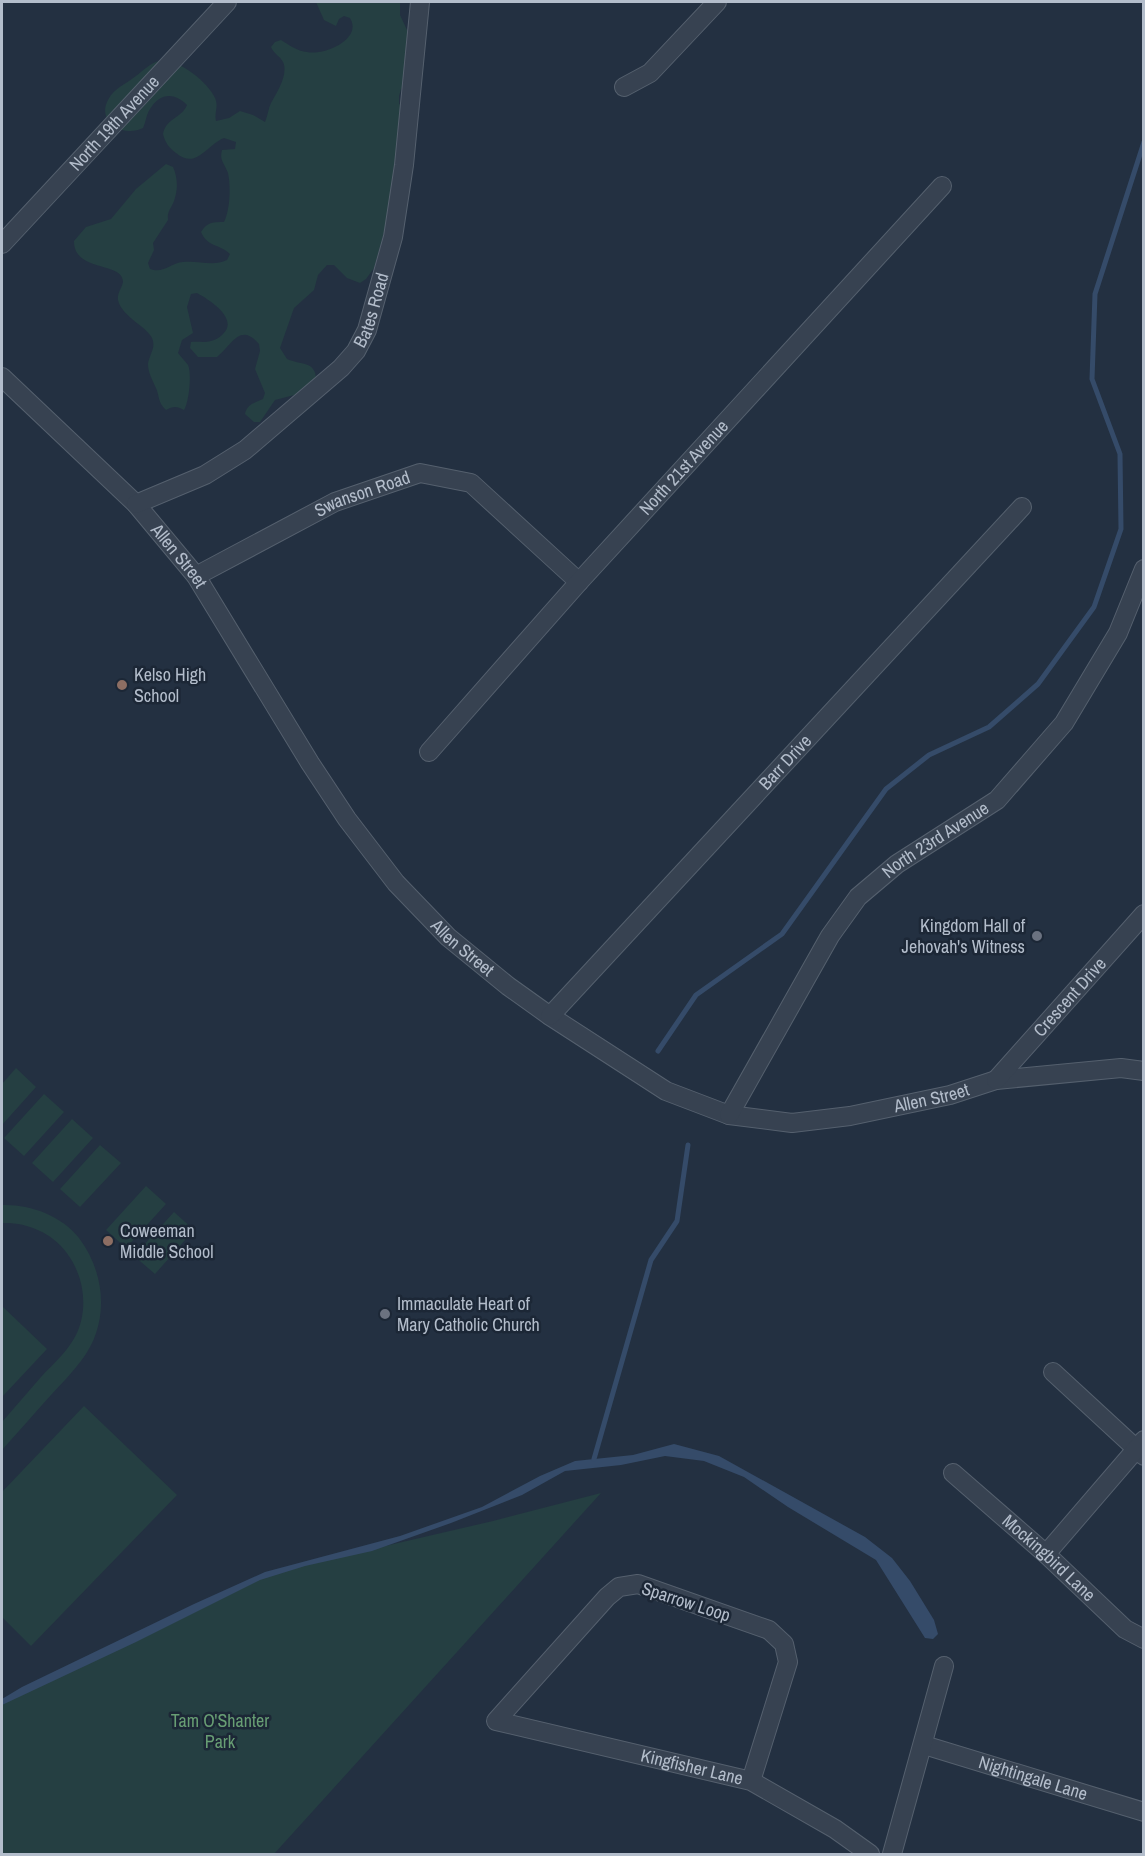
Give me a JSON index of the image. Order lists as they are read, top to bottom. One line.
{"streets":{"street":["North 19th Avenue","Bates Road","North 21st Avenue","Swanson Road","Allen Street","Barr Drive","North 23rd Avenue","Crescent Drive","Mockingbird Lane","Sparrow Loop","Kingfisher Lane","Nightingale Lane"]},"crossings":[["Bates Road","Allen Street"],["North 21st Avenue","Swanson Road"],["Swanson Road","Allen Street"],["Allen Street","Barr Drive"],["Allen Street","North 23rd Avenue"],["Allen Street","Crescent Drive"],["Sparrow Loop","Kingfisher Lane"]],"parks":["Tam O'Shanter Park"],"places":["Kelso High School","Kingdom Hall of Jehovah's Witness","Coweeman Middle School","Immaculate Heart of Mary Catholic Church"]}
